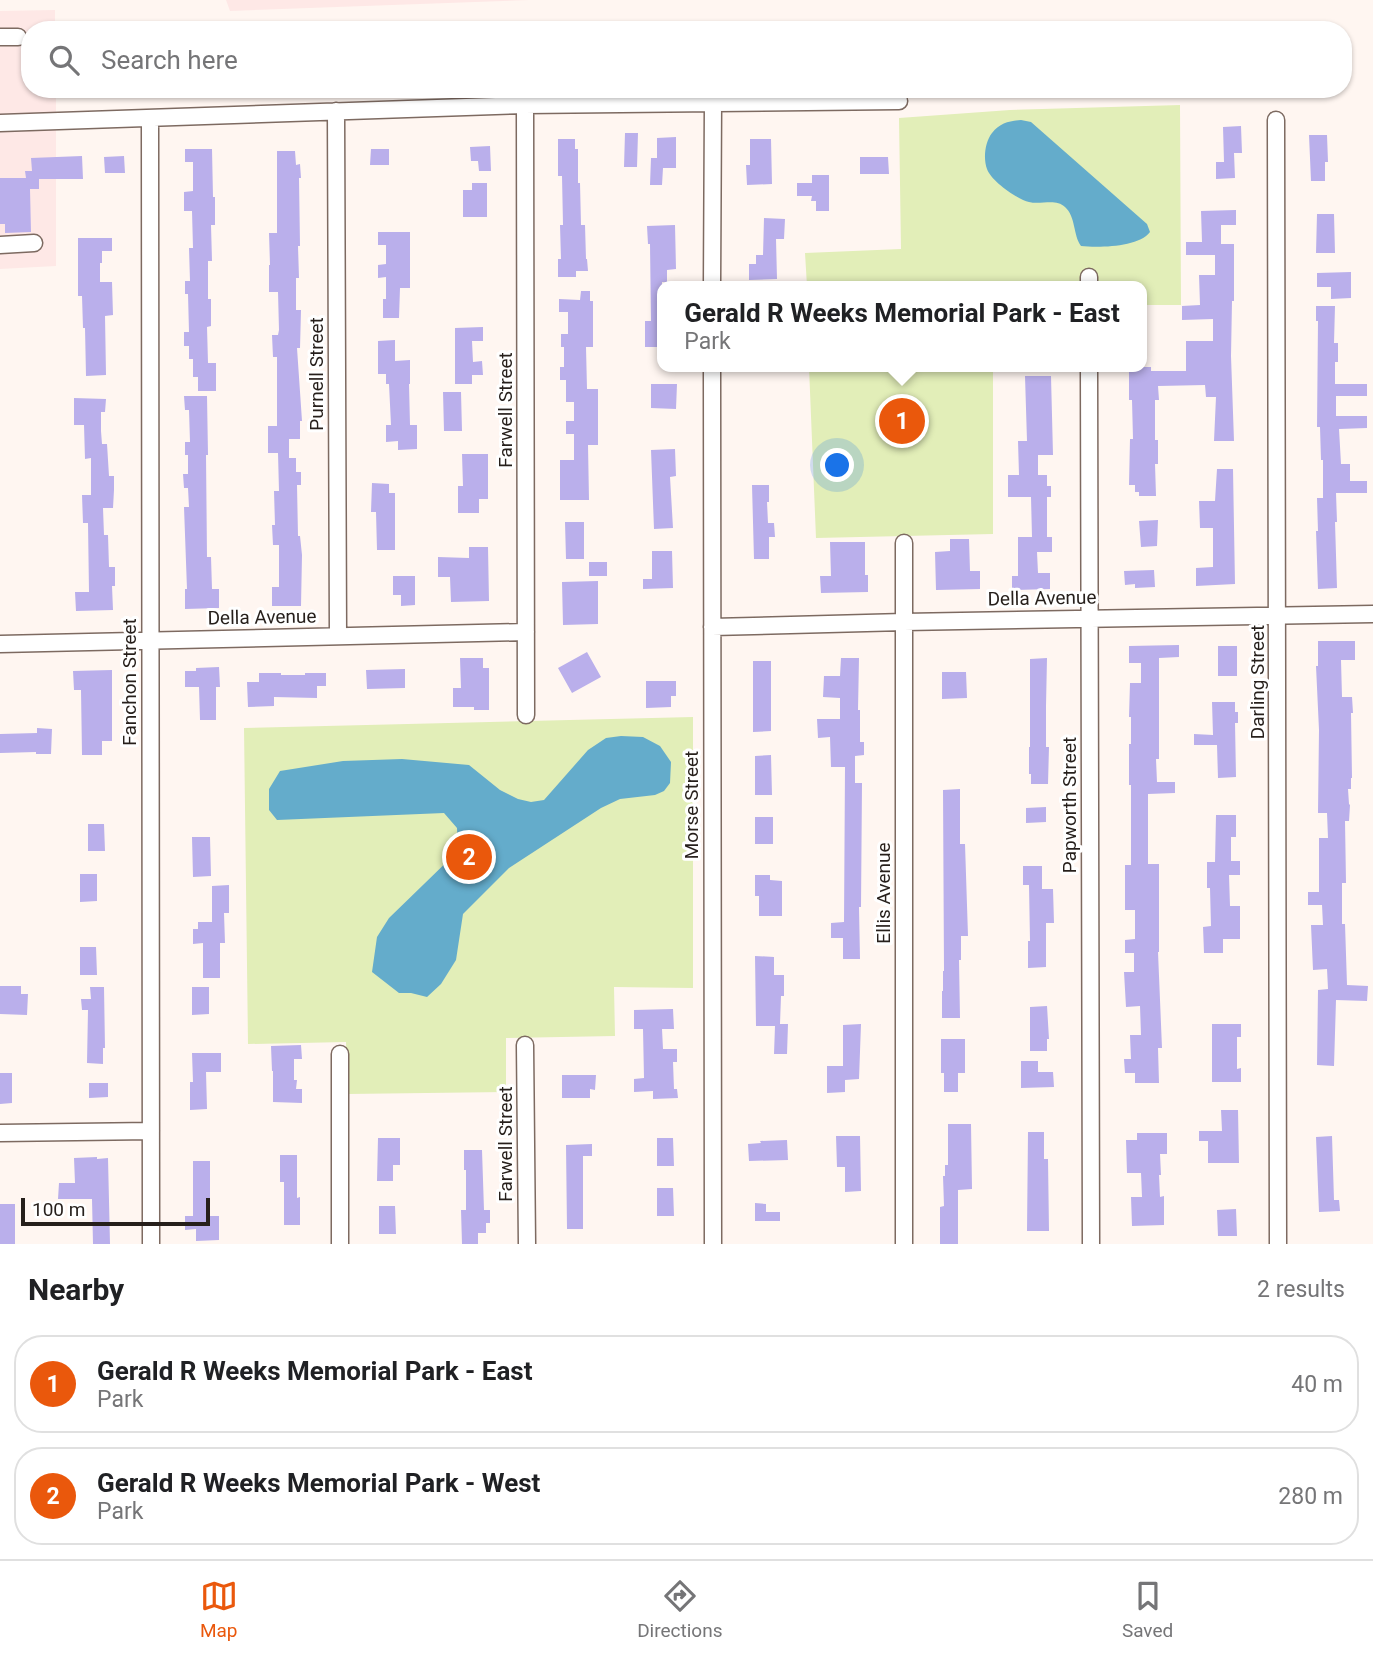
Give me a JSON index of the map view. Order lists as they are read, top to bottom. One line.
{"streets":{"street":["Purnell Street","Farwell Street","Della Avenue","Fanchon Street","Darling Street","Morse Street","Papworth Street","Ellis Avenue"]},"crossings":[["Purnell Street","Della Avenue"],["Farwell Street","Della Avenue"],["Della Avenue","Fanchon Street"],["Della Avenue","Darling Street"],["Della Avenue","Morse Street"],["Della Avenue","Papworth Street"],["Della Avenue","Ellis Avenue"]],"scale_bar":"100 m","page":{"search":"Search here","popup":["Gerald R Weeks Memorial Park - East","Park"],"pins":["1","2"],"scale":"100 m","heading":["Nearby","2 results"],"list":[{"mark":"1","name":"Gerald R Weeks Memorial Park - East","note":"Park","value":"40 m"},{"mark":"2","name":"Gerald R Weeks Memorial Park - West","note":"Park","value":"280 m"}],"nav":["Map","Directions","Saved"]}}
